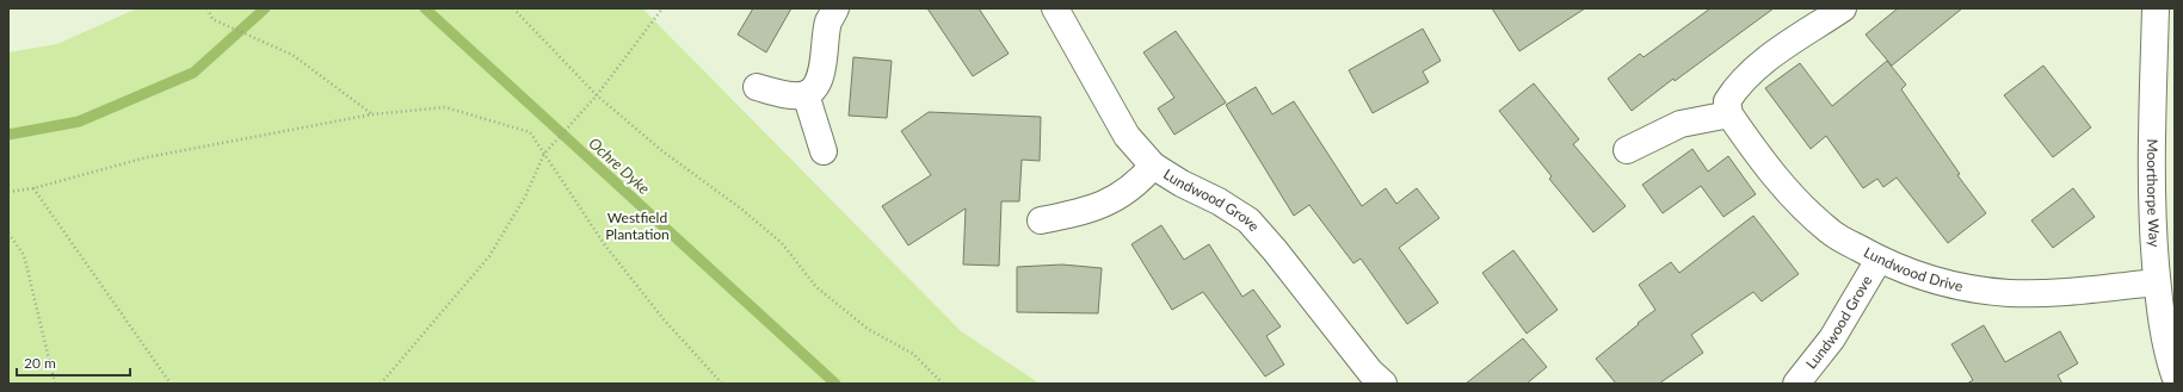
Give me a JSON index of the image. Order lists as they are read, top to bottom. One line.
{"streets":{"street":["Moorthorpe Way","Lundwood Grove","Lundwood Drive"]},"crossings":[["Moorthorpe Way","Lundwood Drive"],["Lundwood Grove","Lundwood Drive"]],"water":["Ochre Dyke"],"parks":["Westfield Plantation"],"scale_bar":"20 m"}
